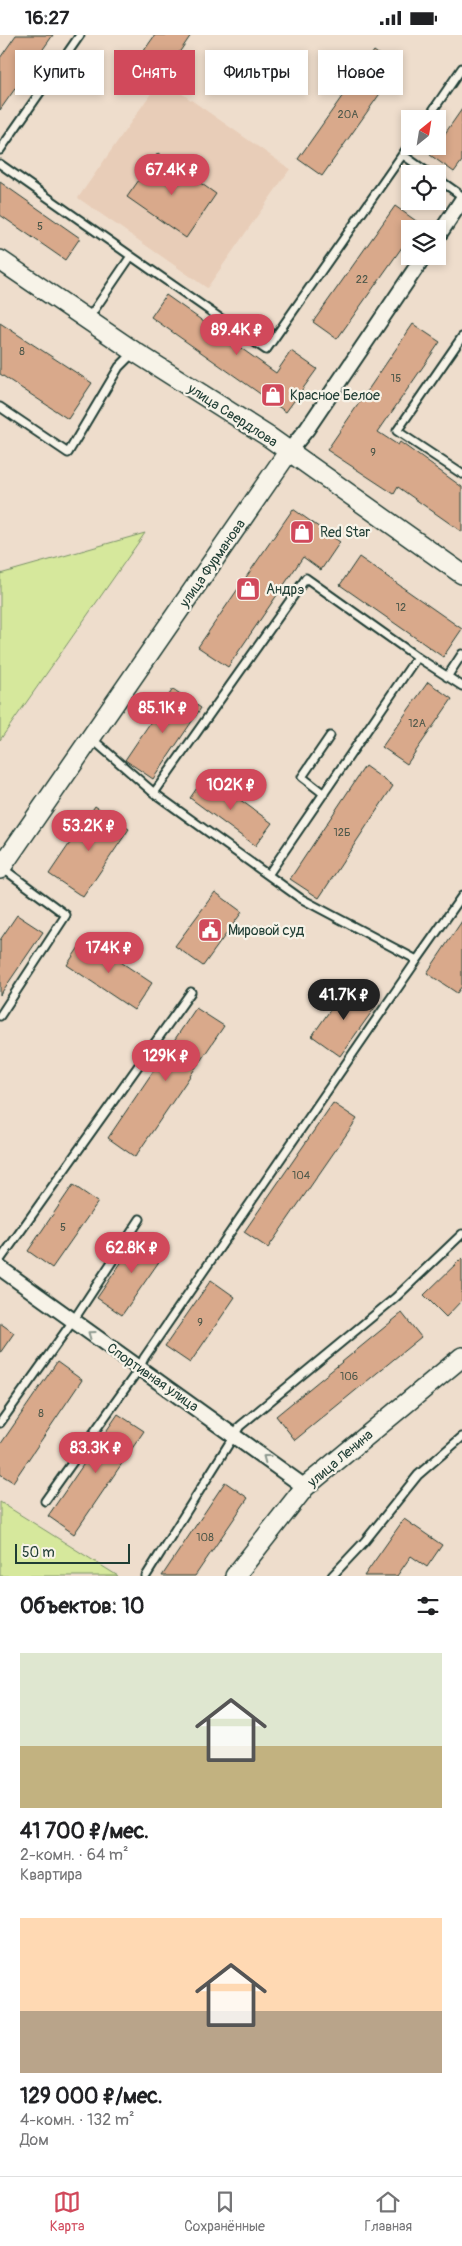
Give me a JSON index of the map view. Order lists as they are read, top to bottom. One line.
{"streets":{"main road":["улица Свердлова","улица Фурманова","улица Ленина"],"street":["Спортивная улица"]},"crossings":[["улица Свердлова","улица Фурманова"],["Спортивная улица","улица Ленина"]],"one_way":["Спортивная улица"],"places":{"shop":["Красное Белое","Red Star","Андрэ"],"public building":["Мировой суд"]},"house_numbers":["20А","5","22","8","15","9","12","12А","12Б","104","5","9","106","8","108"],"scale_bar":"50 m","north":"top right","page":{"status":"16:27","chip":["Купить","Снять","Фильтры","Новое"],"price":["67.4K ₽","89.4K ₽","85.1K ₽","102K ₽","53.2K ₽","174K ₽","41.7K ₽","129K ₽","62.8K ₽","83.3K ₽"],"scale":"50 m","heading":"Объектов: 10","list":[{"name":"41 700 ₽/мес.","note":"2-комн. · 64 m² · Квартира"},{"name":"129 000 ₽/мес.","note":"4-комн. · 132 m² · Дом"}],"tabs":["Карта","Сохранённые","Главная"]}}
